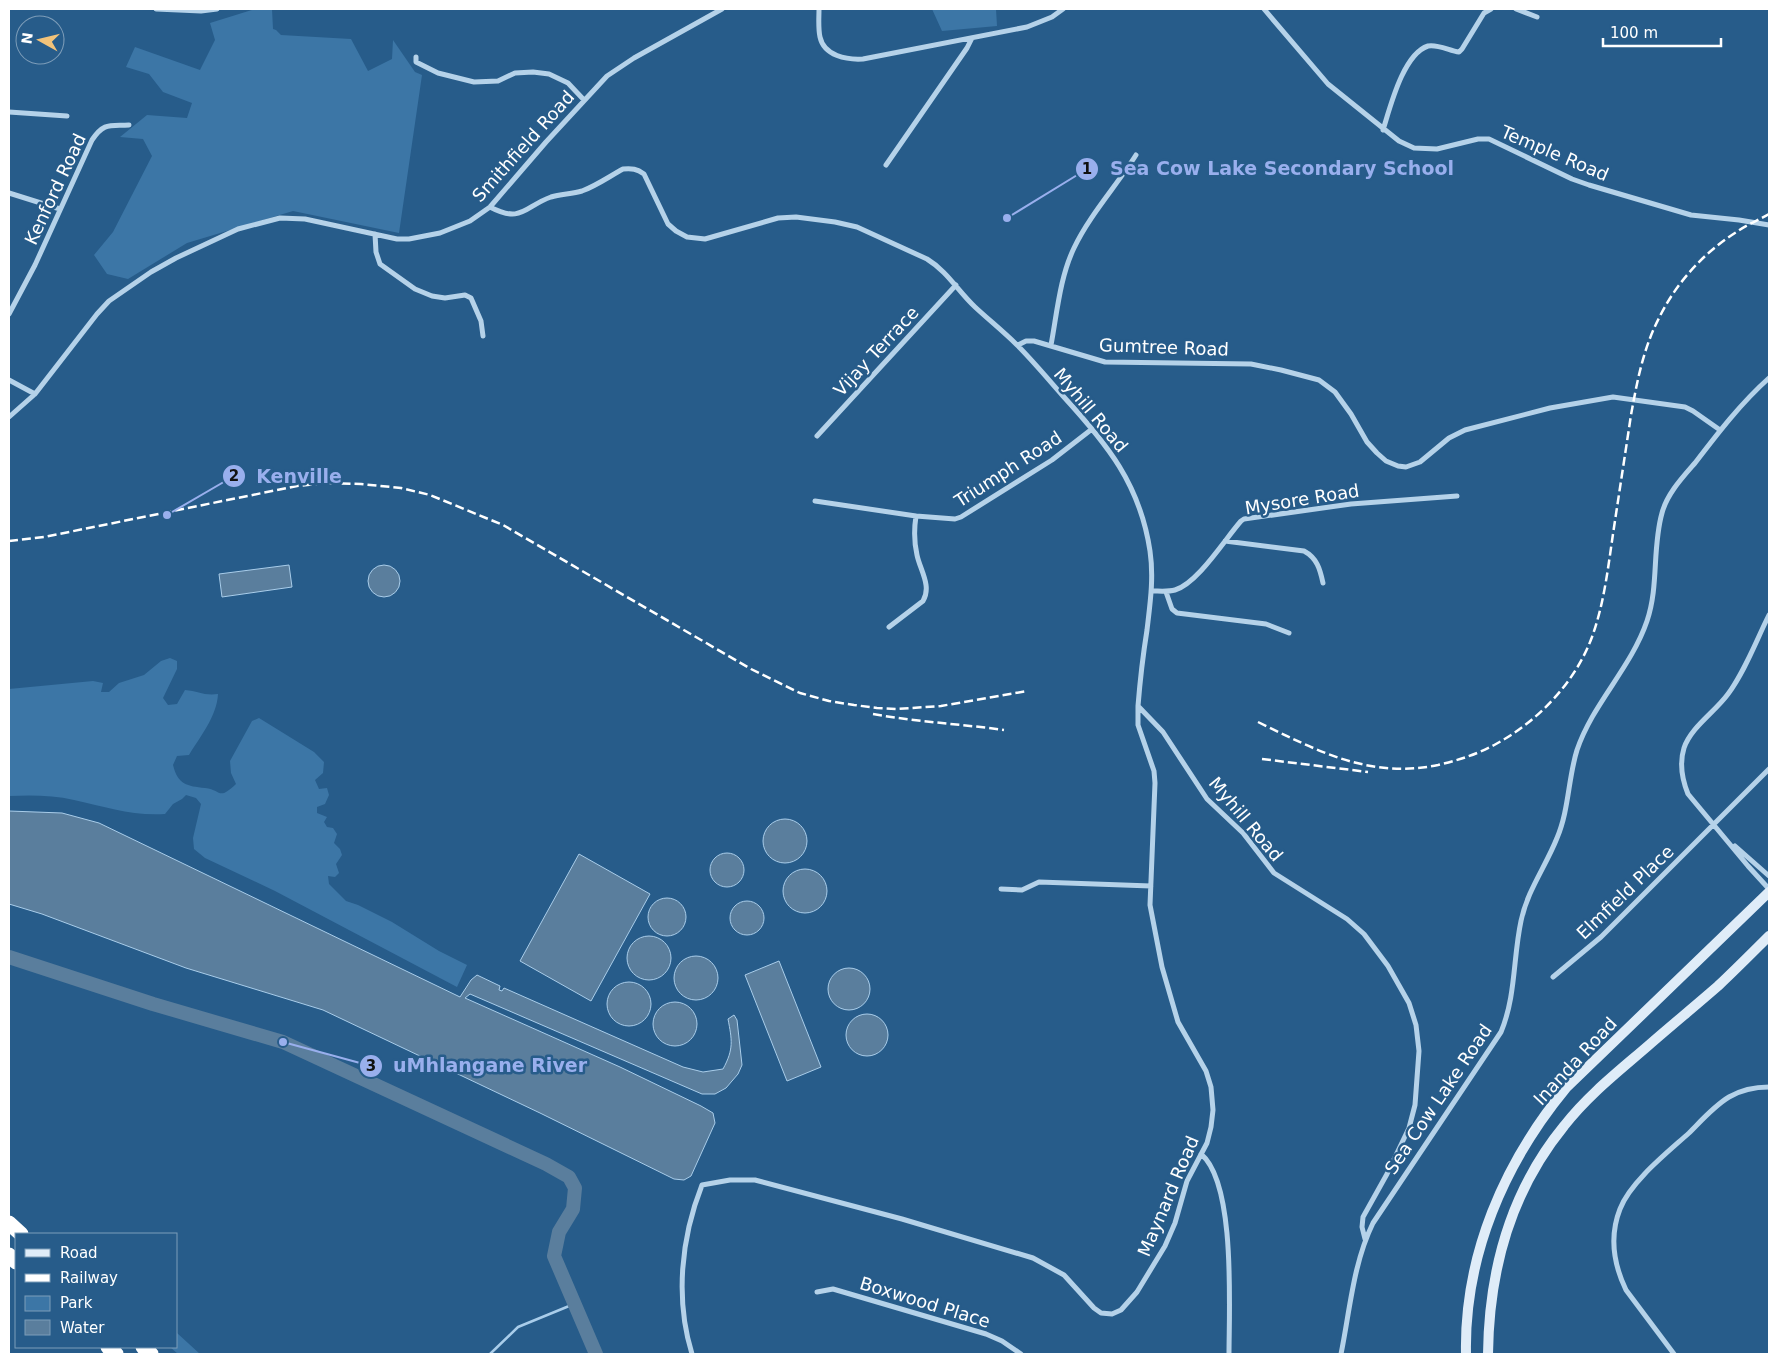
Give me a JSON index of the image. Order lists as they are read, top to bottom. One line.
{"streets":{"main road":["Inanda Road"],"street":["Smithfield Road","Temple Road","Kenford Road","Gumtree Road","Vijay Terrace","Myhill Road","Triumph Road","Mysore Road","Elmfield Place","Sea Cow Lake Road","Maynard Road","Boxwood Place"]},"crossings":[["Gumtree Road","Myhill Road"],["Gumtree Road","Sea Cow Lake Road"],["Myhill Road","Triumph Road"],["Myhill Road","Mysore Road"],["Myhill Road","Sea Cow Lake Road"],["Myhill Road","Maynard Road"]],"places":["Sea Cow Lake Secondary School","Kenville","uMhlangane River"],"legend":["Road","Railway","Park","Water"],"scale_bar":"100 m","north":"left"}
